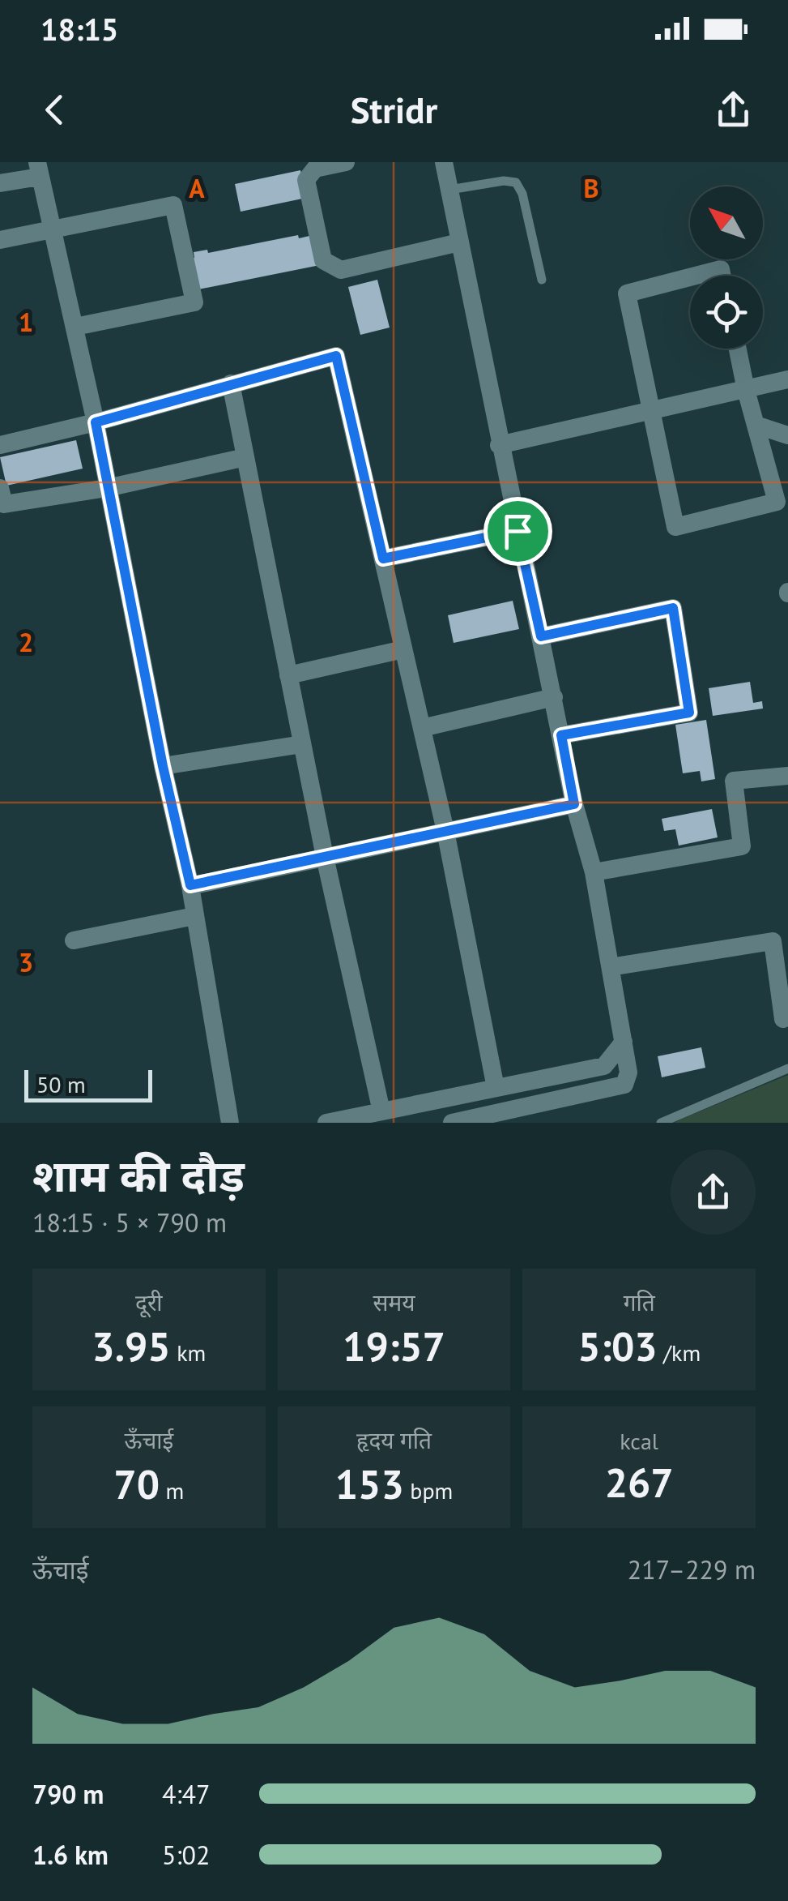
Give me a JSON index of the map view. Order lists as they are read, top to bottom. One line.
{"scale_bar":"50 m","north":"top left","page":{"status":"18:15","header":"Stridr","scale":"50 m","heading":["शाम की दौड़","18:15 · 5 × 790 m"],"stats":[["दूरी","3.95 km"],["समय","19:57"],["गति","5:03 /km"],["ऊँचाई","70 m"],["हृदय गति","153 bpm"],["kcal","267"]],"chart":["ऊँचाई","217–229 m"],"list":[{"name":"790 m","note":"4:47"},{"name":"1.6 km","note":"5:02"}]},"grid":{"columns":["A","B"],"rows":["1","2","3"]}}
